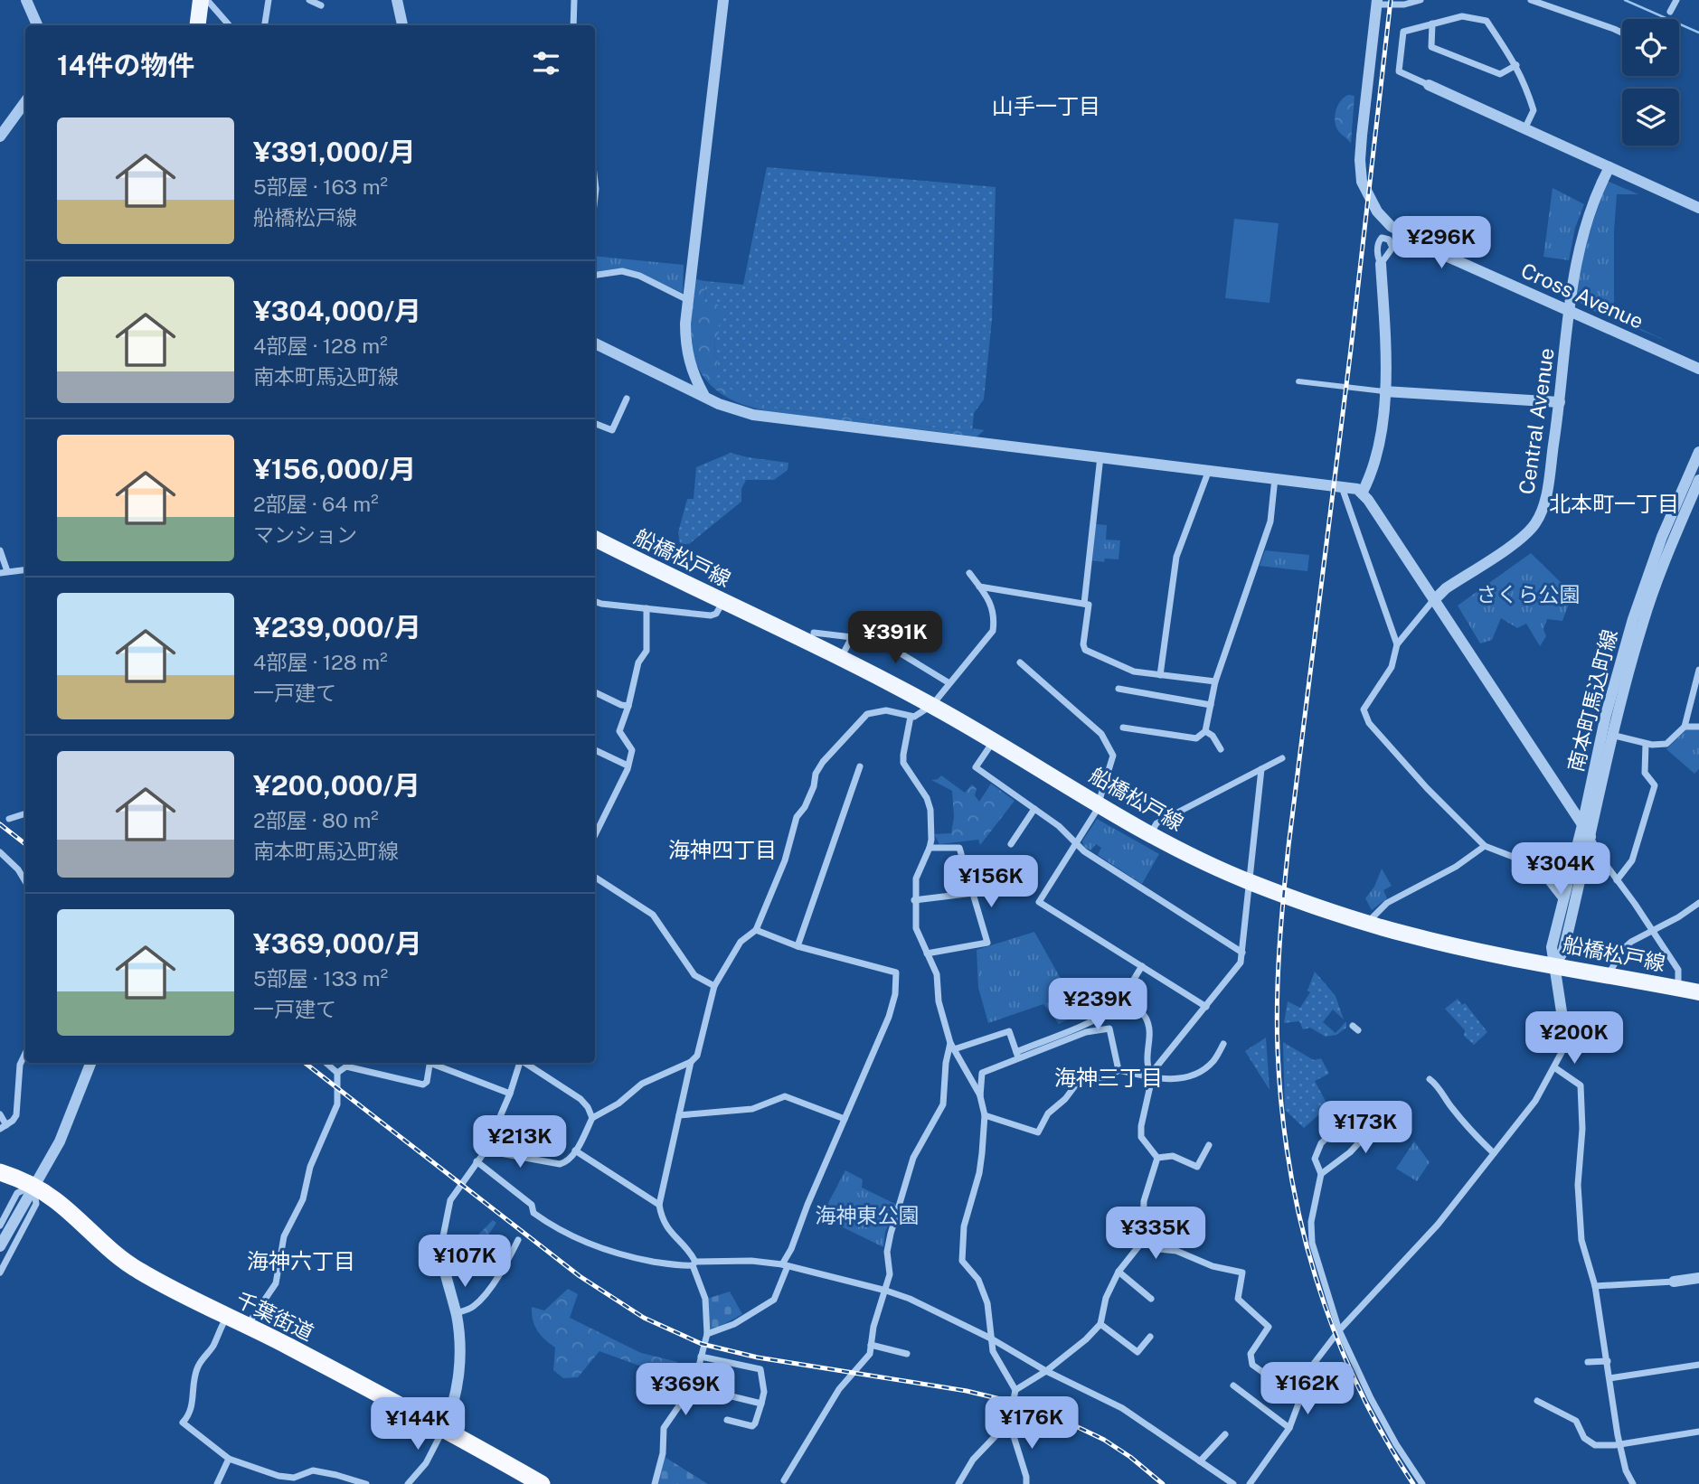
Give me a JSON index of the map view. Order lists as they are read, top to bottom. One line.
{"streets":{"highway":["千葉街道"],"main road":["船橋松戸線"],"street":["Cross Avenue","Central Avenue","南本町馬込町線"]},"crossings":[["Cross Avenue","Central Avenue"],["船橋松戸線","南本町馬込町線"]],"districts":["山手一丁目","北本町一丁目","海神四丁目","海神三丁目","海神六丁目"],"parks":["さくら公園","海神東公園"],"page":{"heading":"14件の物件","list":[{"name":"¥391,000/月","note":"5部屋 · 163 m² · 船橋松戸線"},{"name":"¥304,000/月","note":"4部屋 · 128 m² · 南本町馬込町線"},{"name":"¥156,000/月","note":"2部屋 · 64 m² · マンション"},{"name":"¥239,000/月","note":"4部屋 · 128 m² · 一戸建て"},{"name":"¥200,000/月","note":"2部屋 · 80 m² · 南本町馬込町線"},{"name":"¥369,000/月","note":"5部屋 · 133 m² · 一戸建て"}],"price":["¥296K","¥391K","¥304K","¥156K","¥239K","¥200K","¥173K","¥213K","¥335K","¥107K","¥162K","¥369K","¥176K","¥144K"]}}
